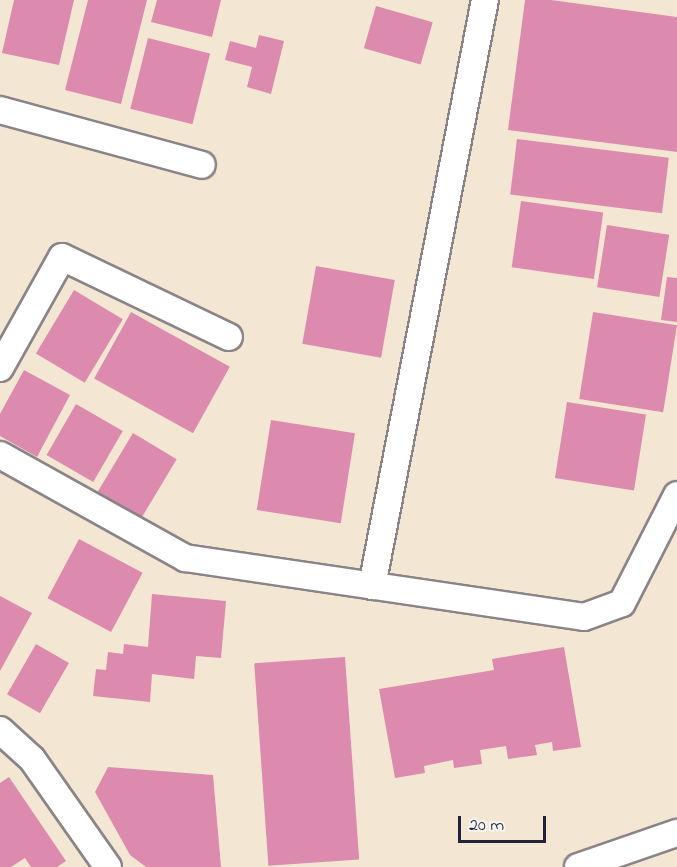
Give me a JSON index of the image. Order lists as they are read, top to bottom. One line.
{"scale_bar":"20 m"}
